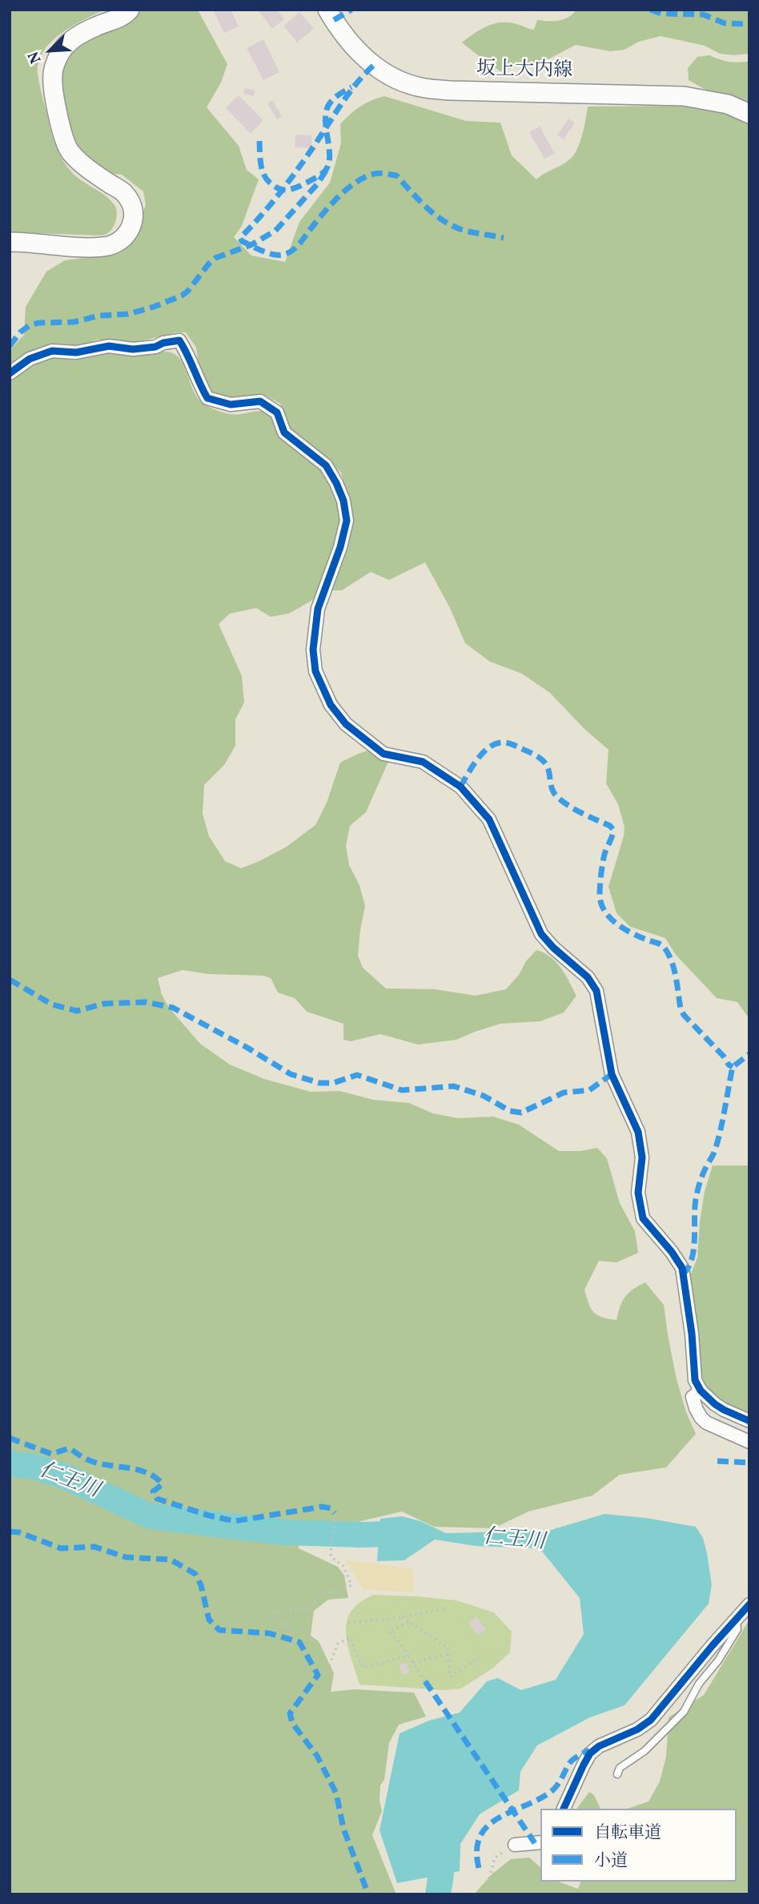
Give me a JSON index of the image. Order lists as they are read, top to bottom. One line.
{"streets":{"main road":["坂上大内線"]},"water":["仁王川"],"legend":["自転車道","小道"],"north":"bottom left"}
